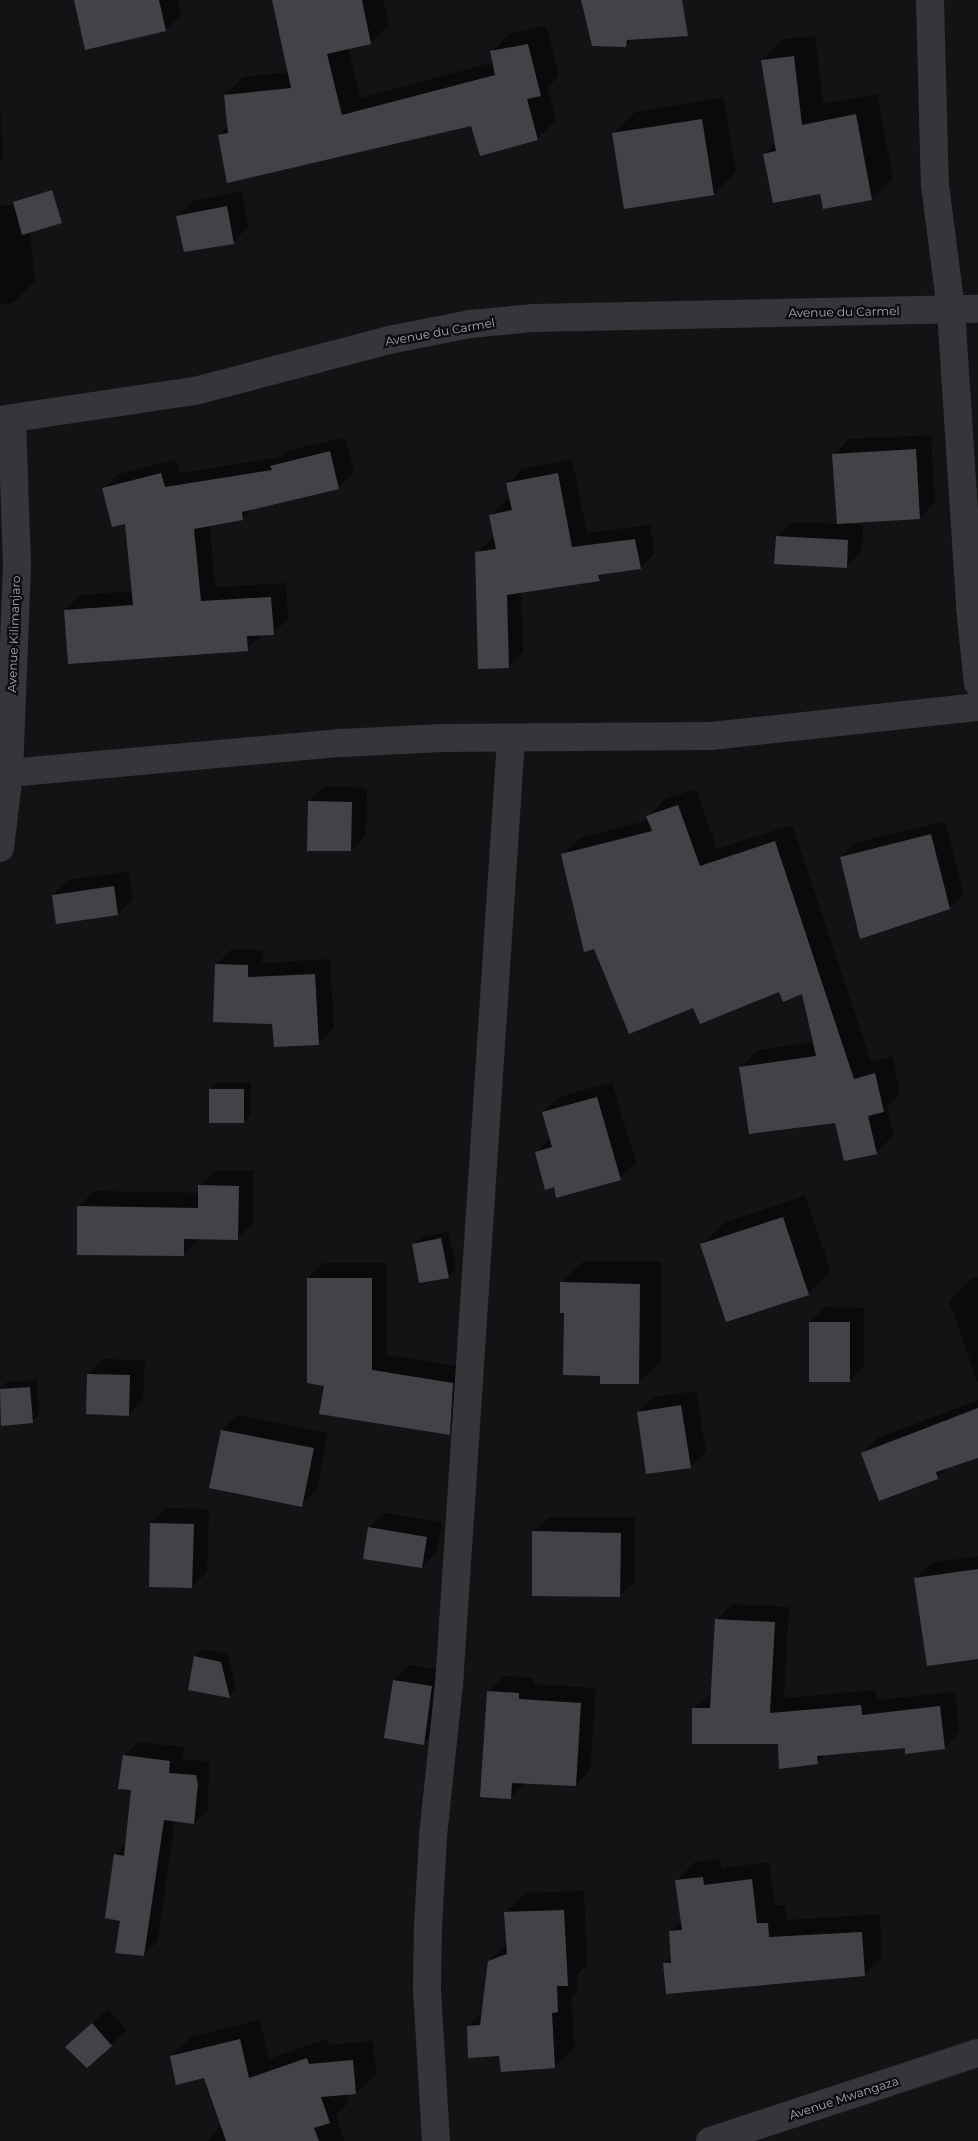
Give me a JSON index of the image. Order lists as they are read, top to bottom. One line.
{"streets":{"street":["Avenue du Carmel","Avenue Kilimanjaro","Avenue Mwangaza"]},"crossings":[["Avenue du Carmel","Avenue Kilimanjaro"]]}
